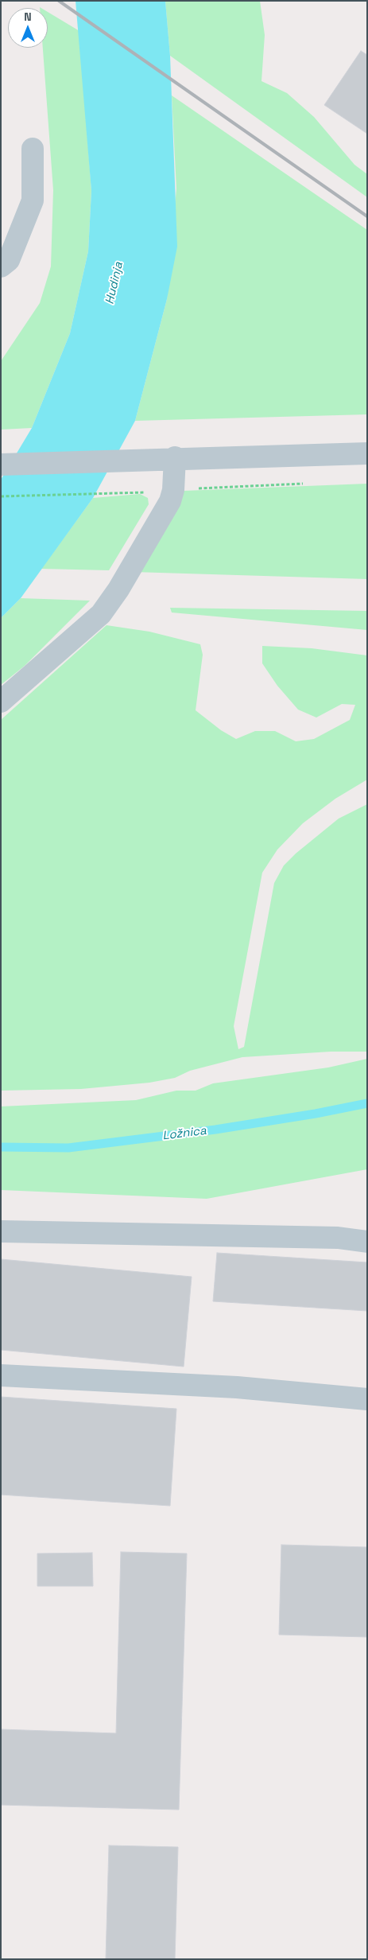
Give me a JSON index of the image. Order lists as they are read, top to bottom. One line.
{"water":["Hudinja","Ložnica"],"north":"top"}
